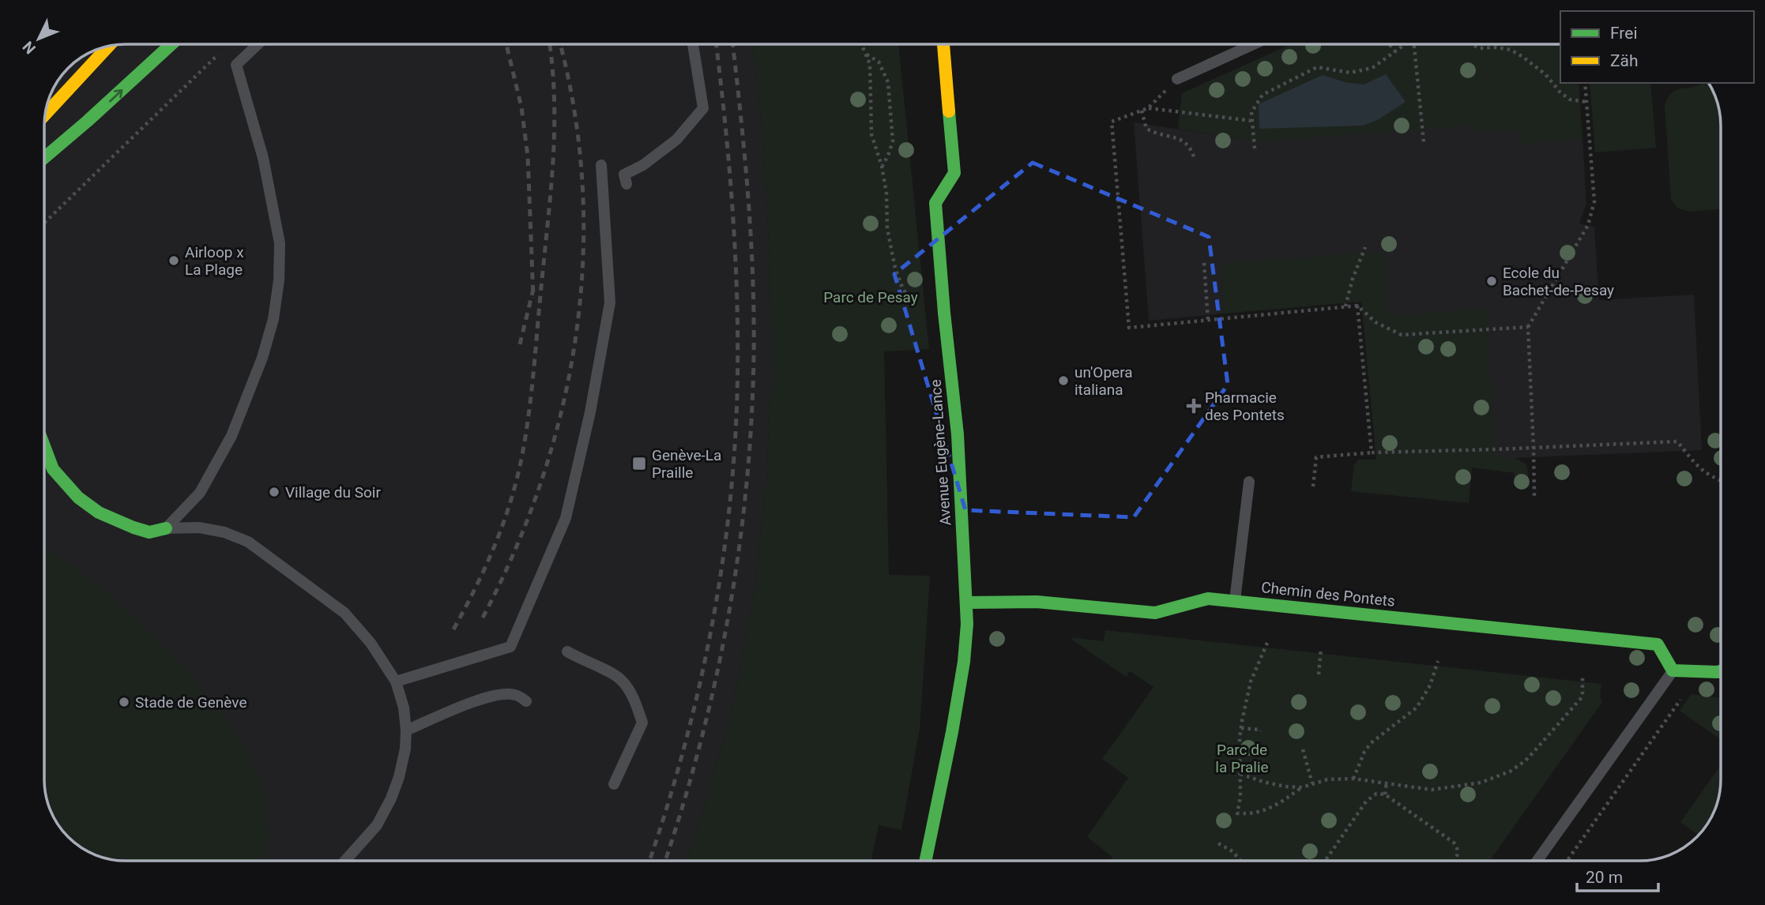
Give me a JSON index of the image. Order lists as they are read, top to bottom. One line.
{"streets":{"main road":["Avenue Eugène-Lance","Chemin des Pontets"]},"crossings":[["Avenue Eugène-Lance","Chemin des Pontets"]],"parks":["Parc de Pesay","Parc de la Pralie"],"places":{"other":["Airloop x La Plage","Ecole du Bachet-de-Pesay","un'Opera italiana","Village du Soir","Stade de Genève"],"health":["Pharmacie des Pontets"],"transit":["Genève-La Praille"]},"legend":["Frei","Zäh"],"scale_bar":"20 m","north":"bottom left"}
